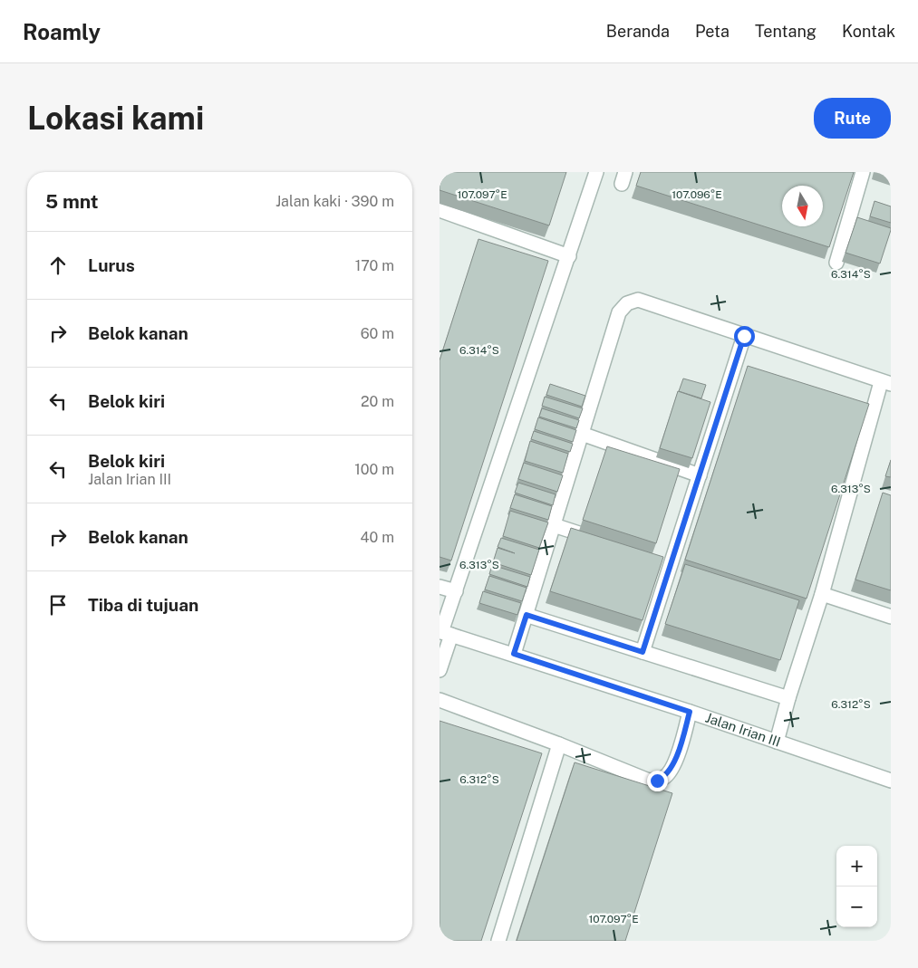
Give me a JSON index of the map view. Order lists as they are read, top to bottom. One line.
{"streets":{"lane":["Jalan Irian III"]},"north":"bottom","page":{"header":"Roamly","nav":["Beranda","Peta","Tentang","Kontak"],"buttons":"Rute","title":"Lokasi kami","heading":["5 mnt","Jalan kaki · 390 m"],"list":[["Lurus","170 m"],["Belok kanan","60 m"],["Belok kiri","20 m"],["Belok kiri","Jalan Irian III","100 m"],["Belok kanan","40 m"],"Tiba di tujuan"],"map_buttons":["+","−"]},"coordinates":["107.097°E","107.096°E","6.314°S","6.313°S","6.312°S"]}
